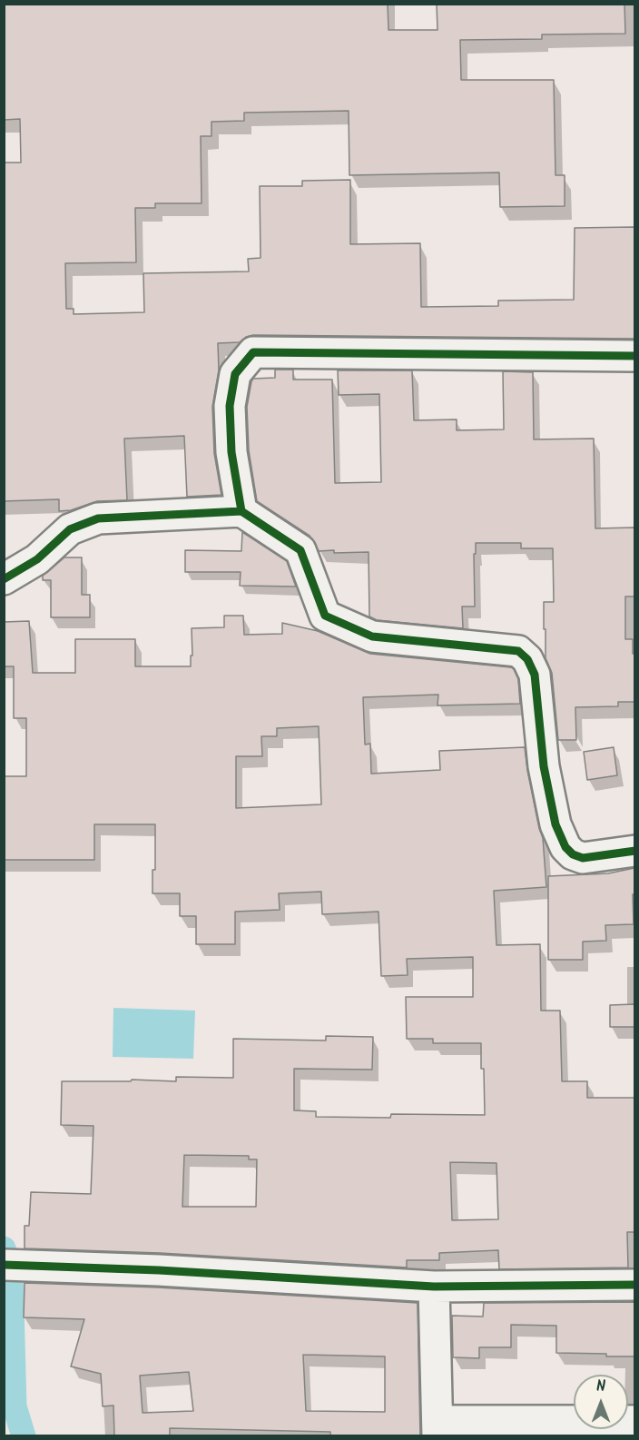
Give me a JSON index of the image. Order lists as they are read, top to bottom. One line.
{"north":"top"}
